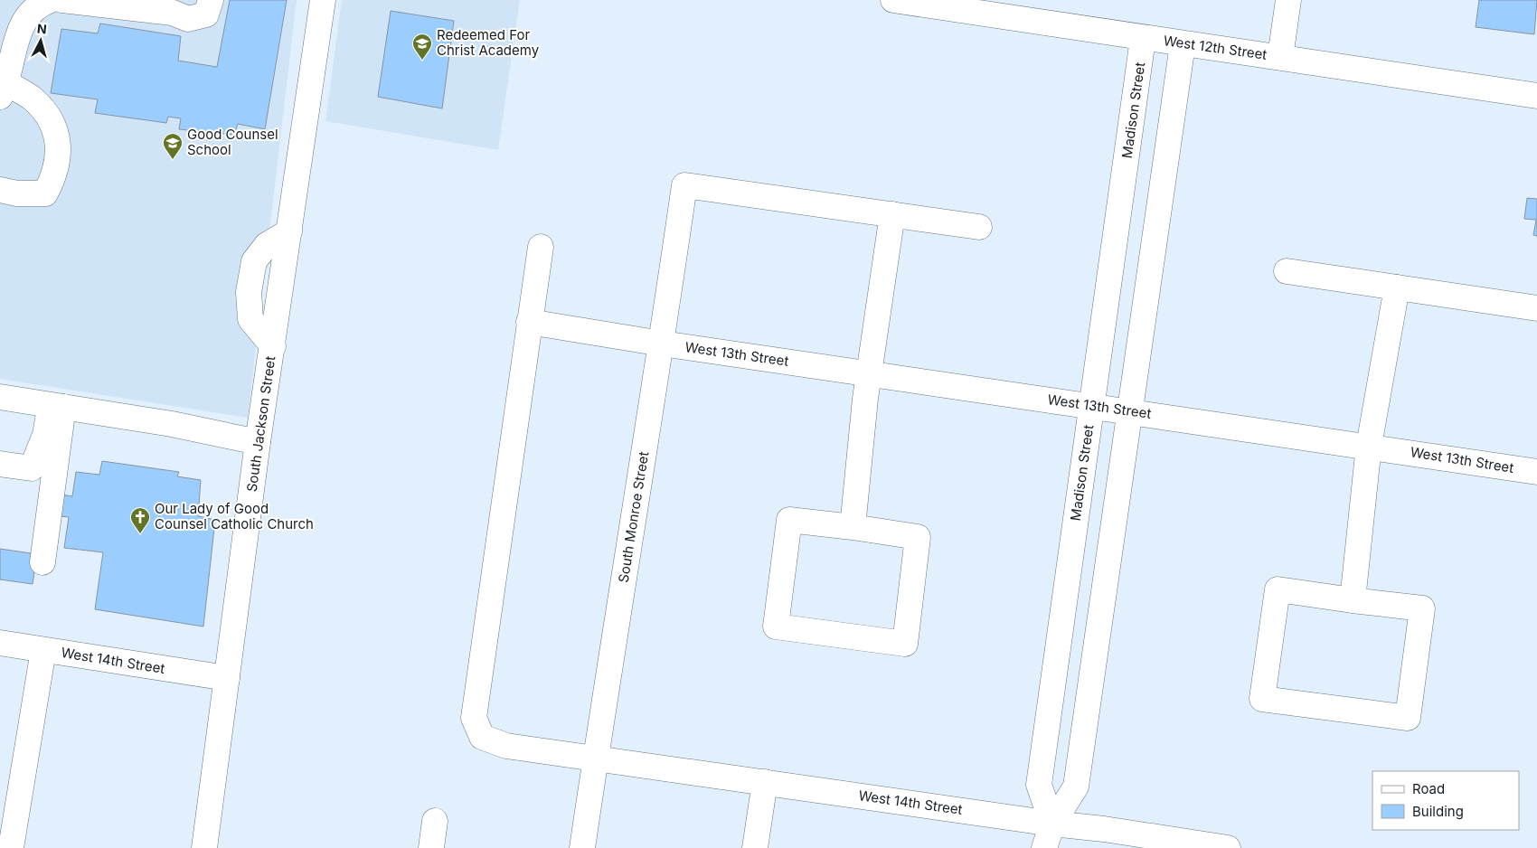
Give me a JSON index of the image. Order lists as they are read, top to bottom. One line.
{"streets":{"street":["West 12th Street","Madison Street","West 13th Street","South Jackson Street","South Monroe Street","West 14th Street"]},"crossings":[["West 12th Street","Madison Street"],["Madison Street","West 13th Street"],["Madison Street","West 14th Street"],["West 13th Street","South Monroe Street"],["West 13th Street","West 14th Street"],["South Jackson Street","West 14th Street"],["South Monroe Street","West 14th Street"]],"places":{"school or university":["Redeemed For Christ Academy","Good Counsel School"],"church":["Our Lady of Good Counsel Catholic Church"]},"legend":["Road","Building"],"north":"top"}
